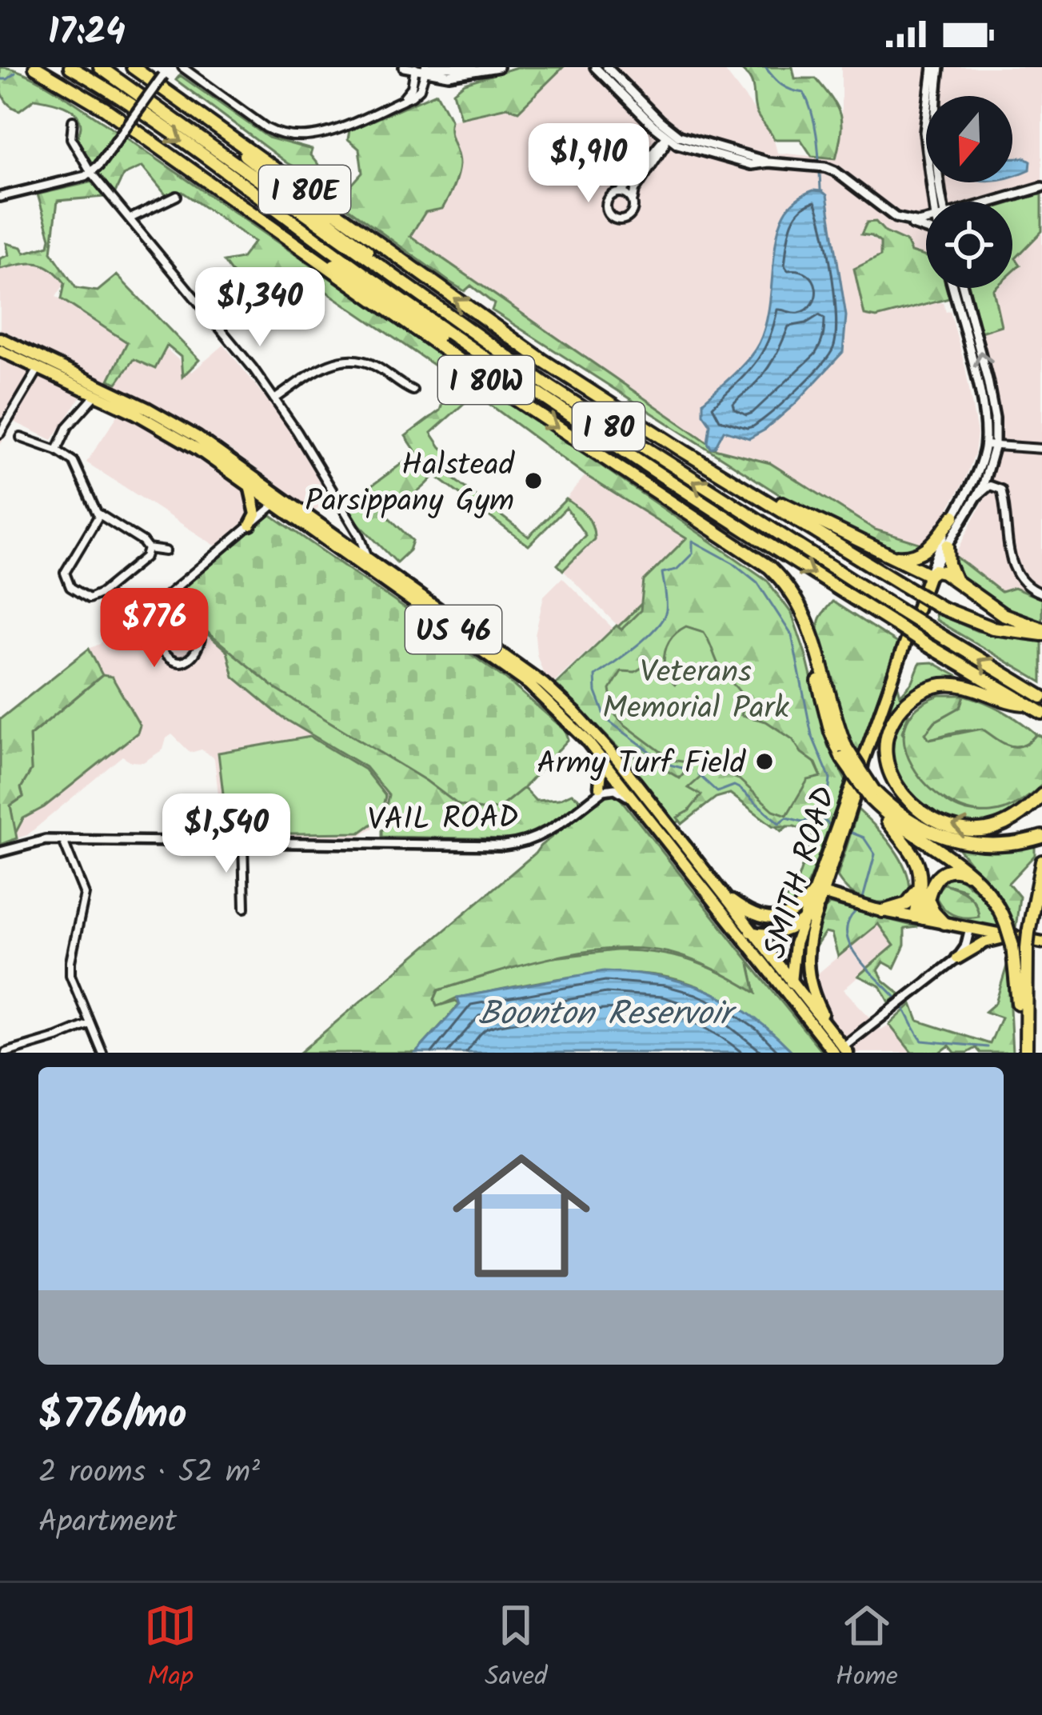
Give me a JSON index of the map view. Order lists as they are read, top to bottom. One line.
{"streets":{"highway":["I 80E","I 80W","I 80"],"main road":["US 46","SMITH ROAD"],"street":["VAIL ROAD"]},"crossings":[["US 46","VAIL ROAD"],["US 46","SMITH ROAD"]],"water":["Boonton Reservoir"],"parks":["Veterans Memorial Park"],"places":["Halstead Parsippany Gym","Army Turf Field"],"north":"bottom","page":{"status":"17:24","price":["$1,910","$1,340","$776","$1,540"],"list":[{"name":"$776/mo","note":"2 rooms · 52 m² · Apartment"}],"tabs":["Map","Saved","Home"]}}
